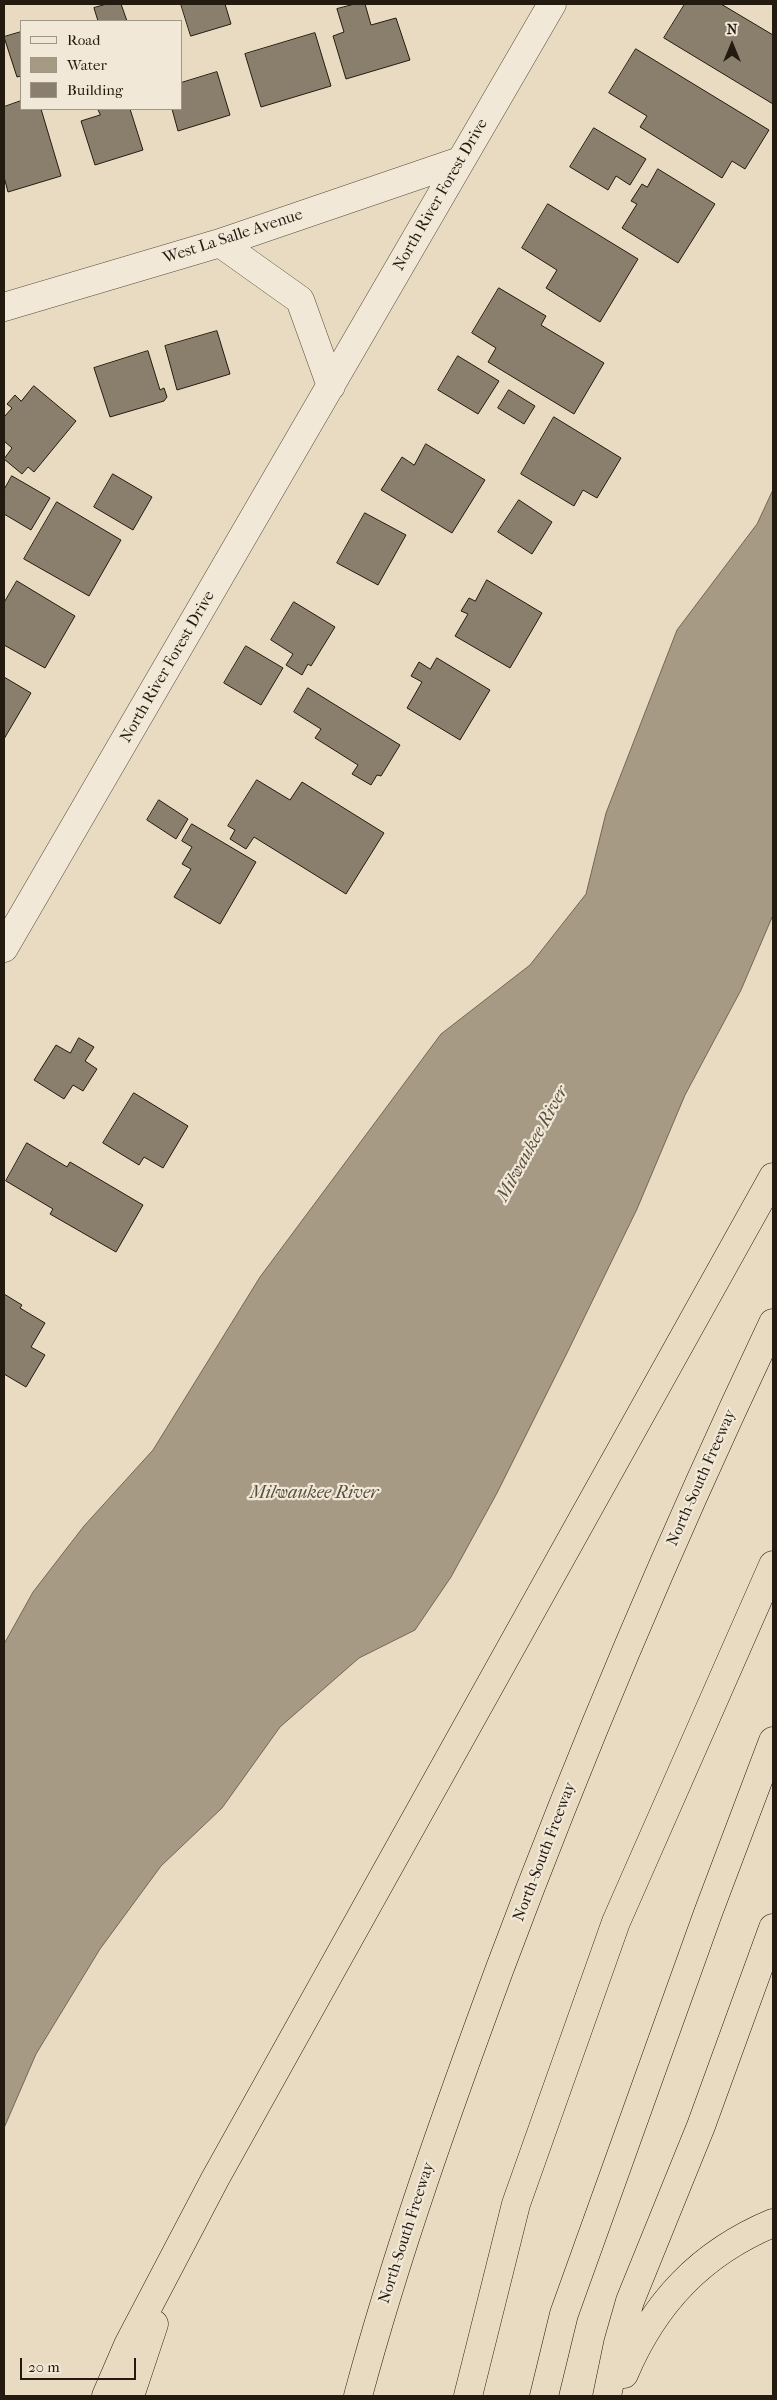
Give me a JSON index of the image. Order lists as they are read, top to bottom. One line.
{"streets":{"highway":["North-South Freeway"],"street":["North River Forest Drive","West La Salle Avenue"]},"crossings":[["North River Forest Drive","West La Salle Avenue"]],"water":["Milwaukee River"],"legend":["Road","Water","Building"],"scale_bar":"20 m","north":"top"}
